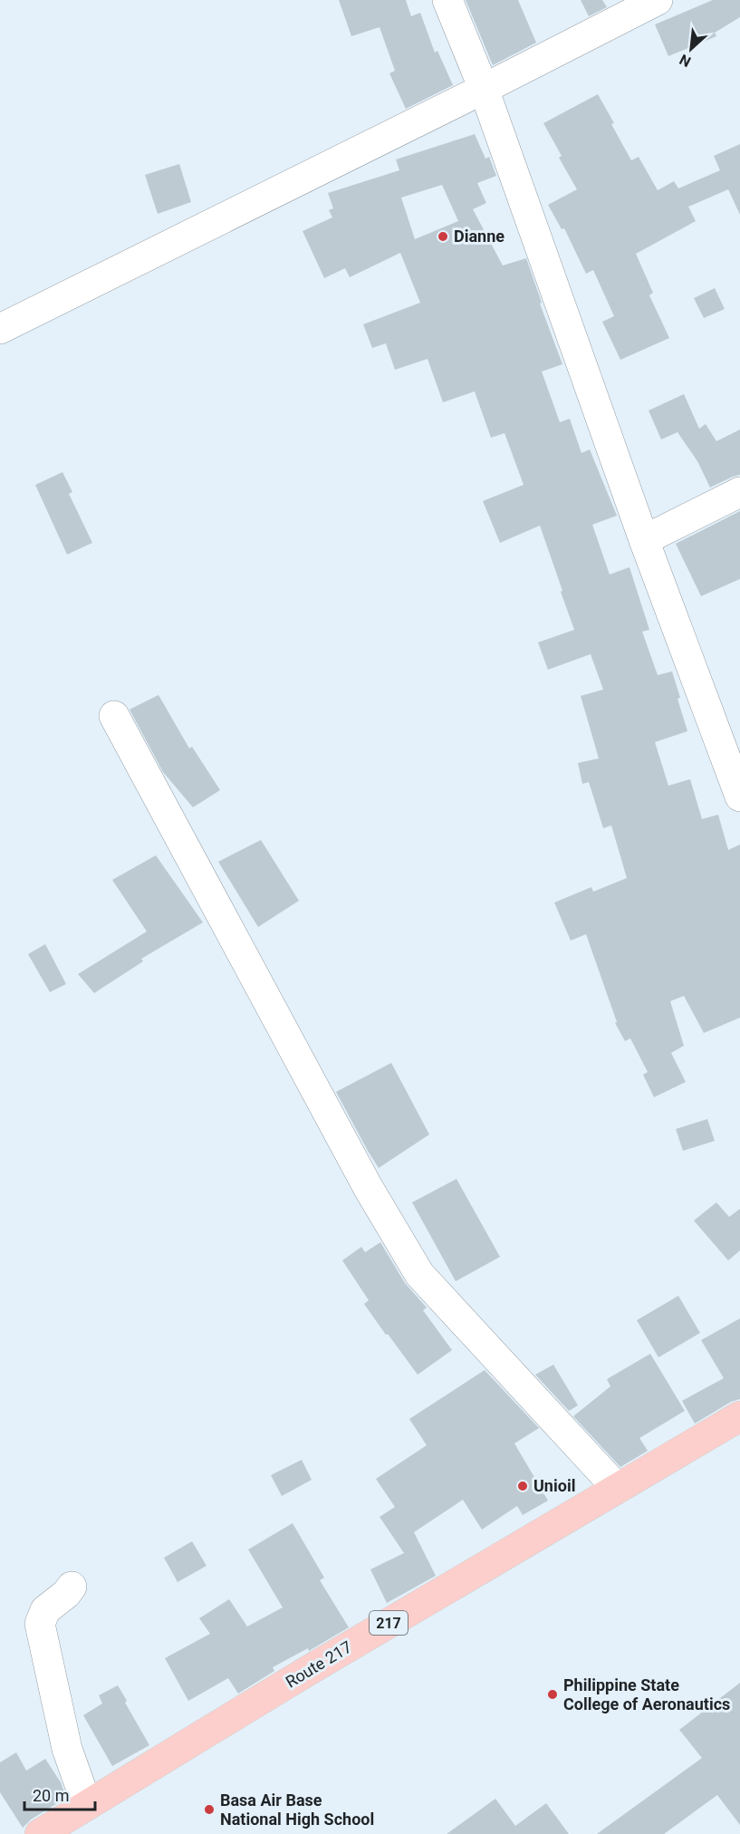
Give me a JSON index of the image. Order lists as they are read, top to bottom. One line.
{"streets":{"main road":["217","Route 217"]},"places":["Dianne","Unioil","Philippine State College of Aeronautics","Basa Air Base National High School"],"scale_bar":"20 m","north":"bottom left"}
